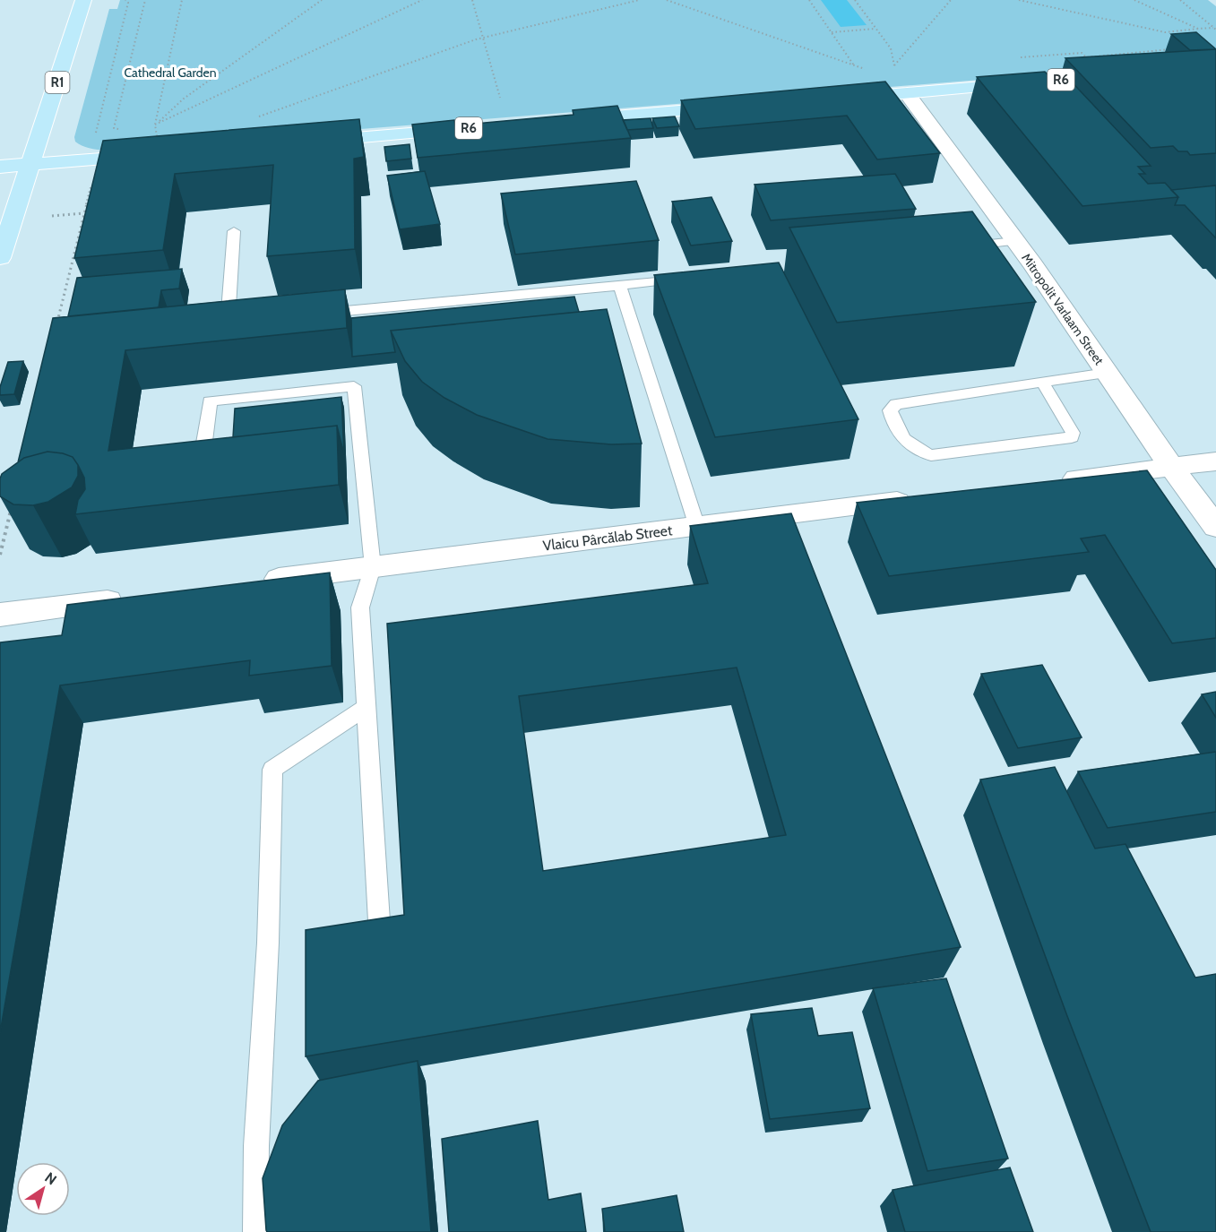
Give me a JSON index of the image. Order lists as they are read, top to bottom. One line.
{"streets":{"main road":["R6","R1"],"street":["Mitropolit Varlaam Street","Vlaicu Pârcălab Street"]},"crossings":[["R6","Mitropolit Varlaam Street"]],"parks":["Cathedral Garden"],"north":"top right"}
